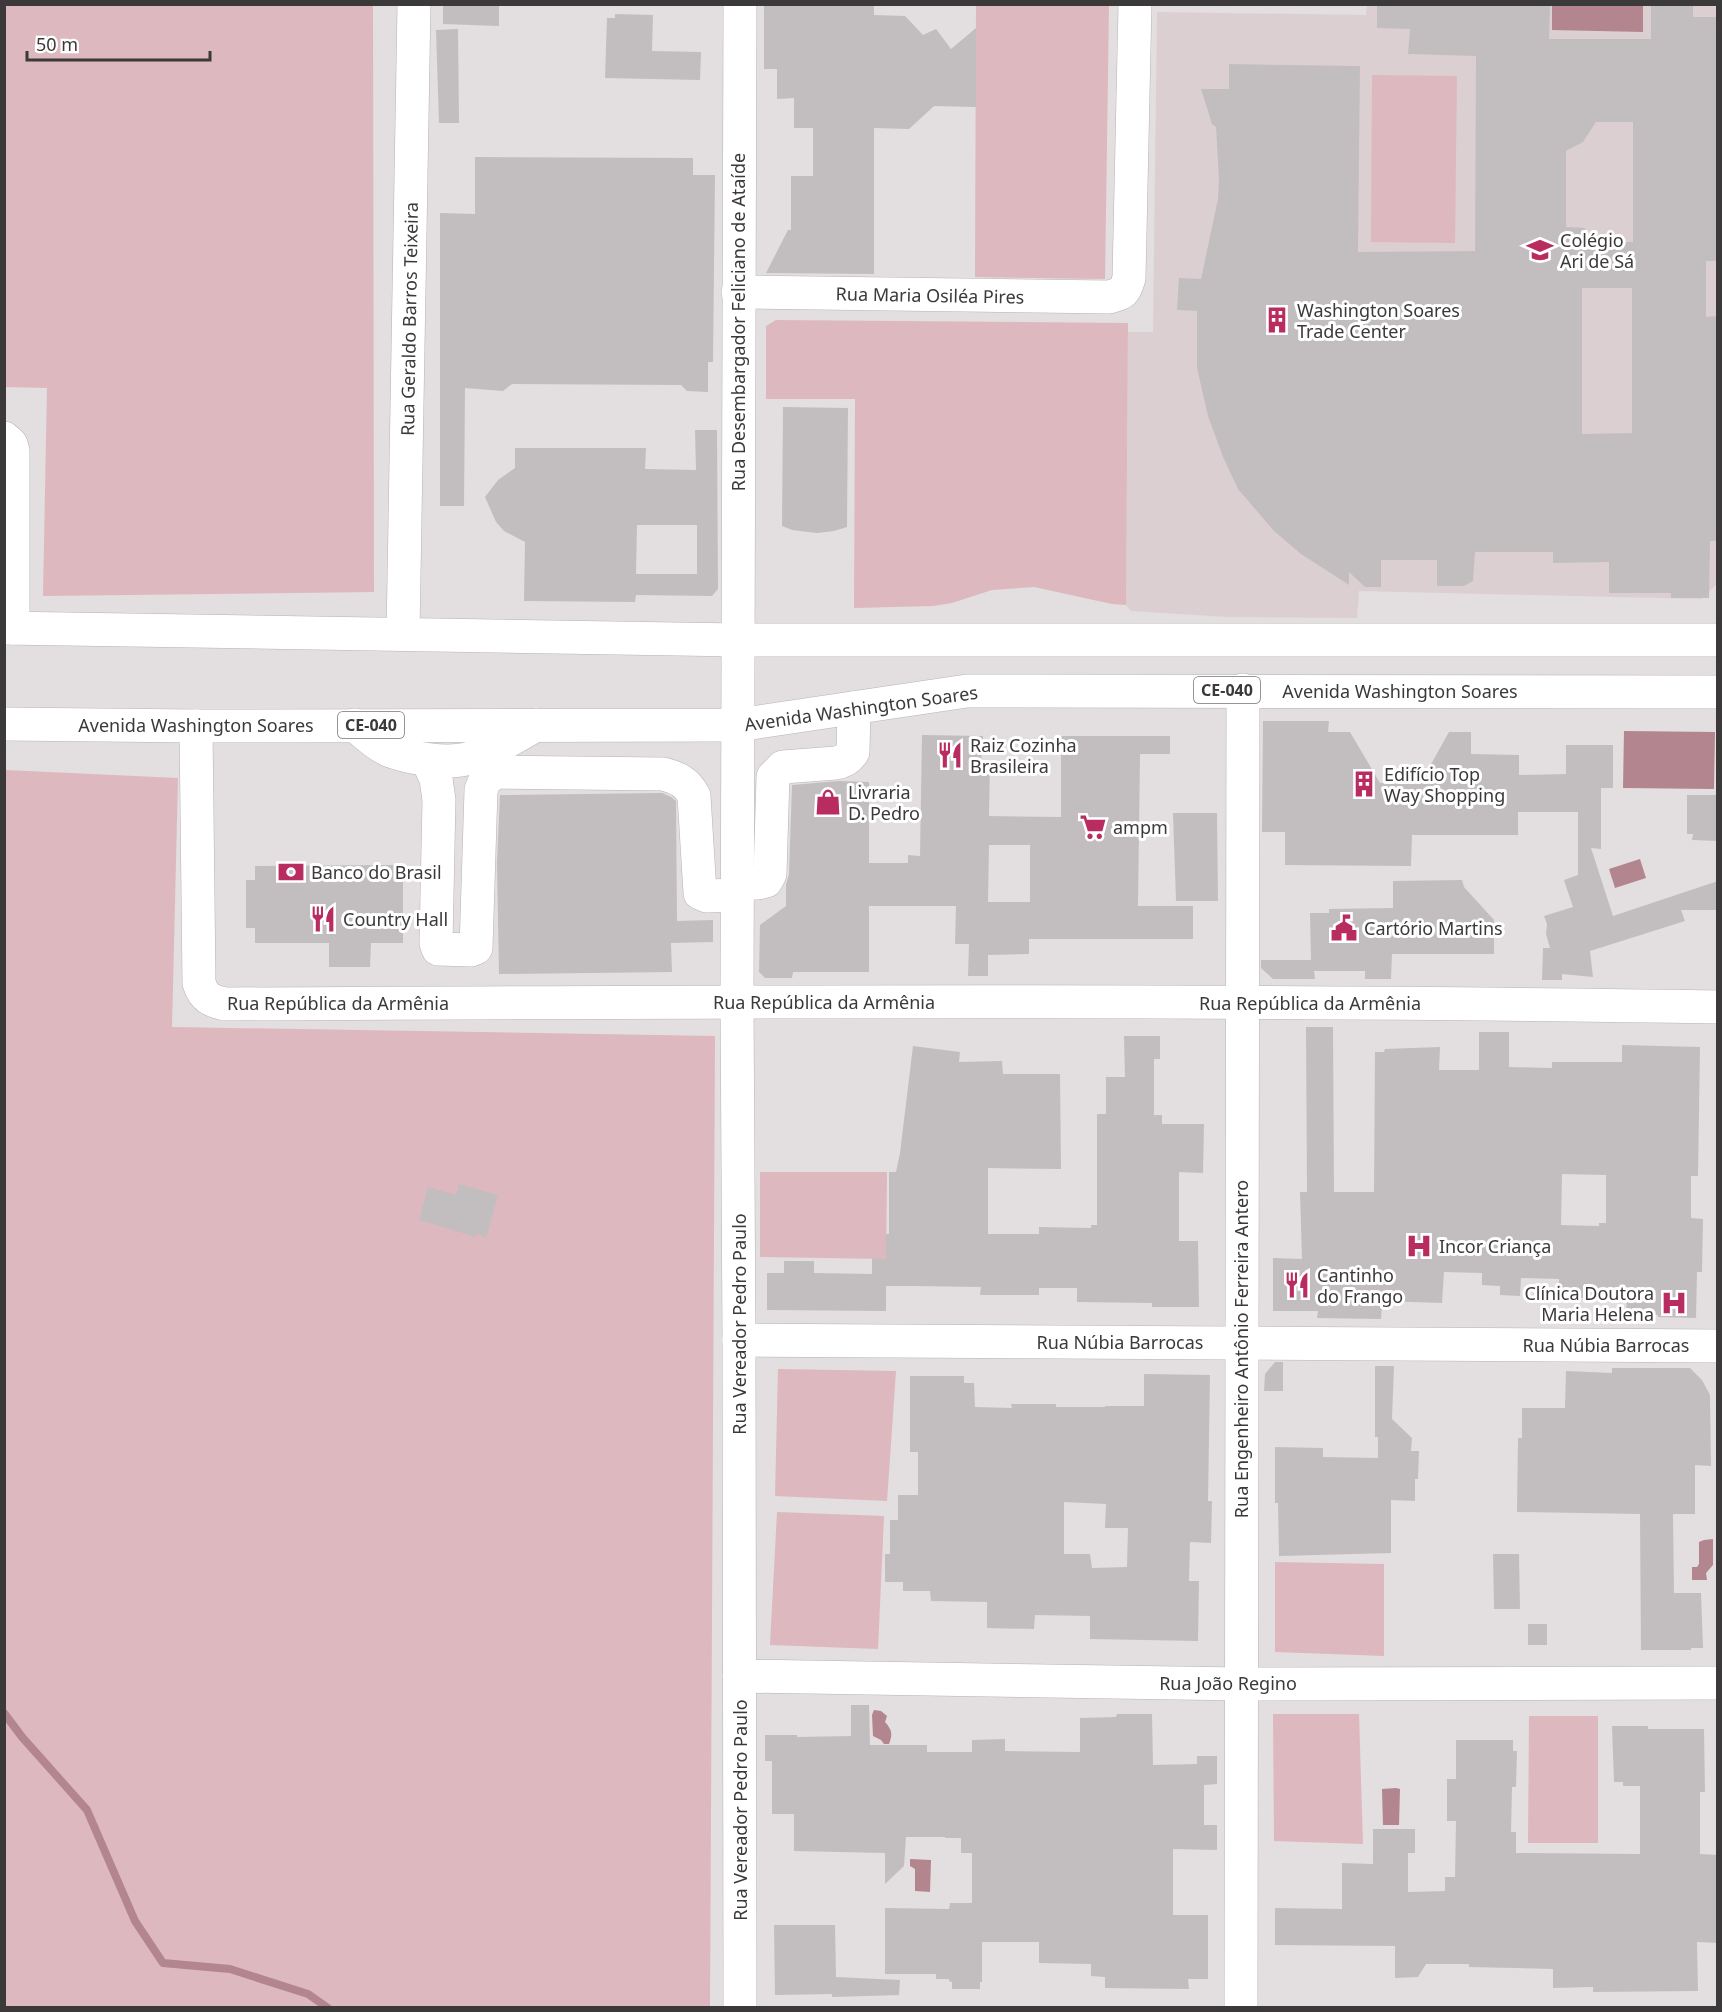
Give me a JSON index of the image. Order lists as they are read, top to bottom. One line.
{"streets":{"main road":["Rua Maria Osiléa Pires","Rua Geraldo Barros Teixeira","Rua Desembargador Feliciano de Ataíde","CE-040","Avenida Washington Soares","Rua República da Armênia","Rua Vereador Pedro Paulo","Rua Núbia Barrocas","Rua Engenheiro Antônio Ferreira Antero","Rua João Regino"]},"crossings":[["Rua Maria Osiléa Pires","Rua Desembargador Feliciano de Ataíde"],["Rua Desembargador Feliciano de Ataíde","Rua Vereador Pedro Paulo"],["Avenida Washington Soares","Rua República da Armênia"],["Avenida Washington Soares","Rua Vereador Pedro Paulo"],["Avenida Washington Soares","Rua Engenheiro Antônio Ferreira Antero"],["Rua República da Armênia","Rua Vereador Pedro Paulo"],["Rua República da Armênia","Rua Engenheiro Antônio Ferreira Antero"],["Rua Vereador Pedro Paulo","Rua Núbia Barrocas"],["Rua Vereador Pedro Paulo","Rua João Regino"],["Rua Núbia Barrocas","Rua Engenheiro Antônio Ferreira Antero"],["Rua Engenheiro Antônio Ferreira Antero","Rua João Regino"]],"places":{"school or university":["Colégio Ari de Sá"],"building":["Washington Soares Trade Center","Edifício Top Way Shopping"],"restaurant":["Raiz Cozinha Brasileira","Country Hall","Cantinho do Frango"],"shop":["Livraria D. Pedro"],"supermarket":["ampm"],"bank":["Banco do Brasil"],"public building":["Cartório Martins"],"hospital":["Incor Criança","Clínica Doutora Maria Helena"]},"scale_bar":"50 m"}
